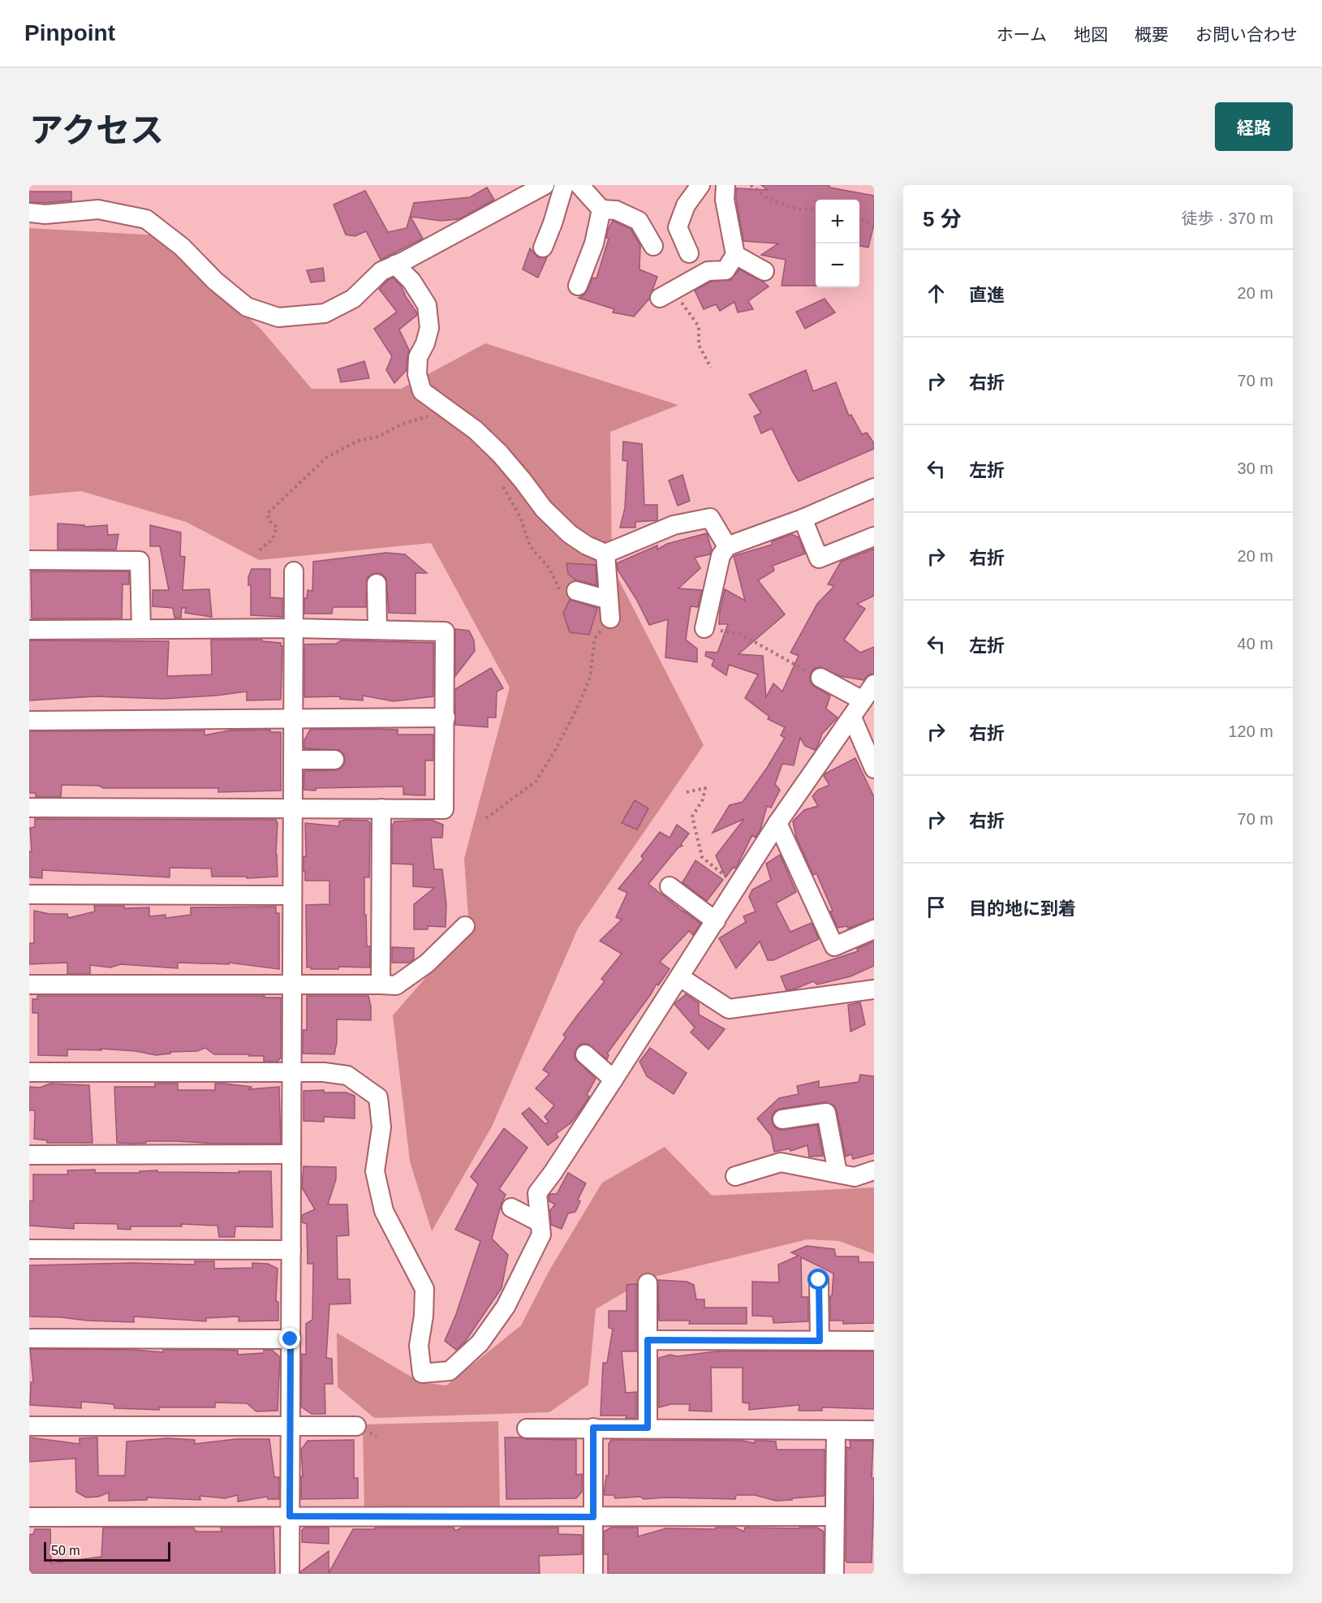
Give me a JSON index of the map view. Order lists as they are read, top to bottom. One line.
{"scale_bar":"50 m","page":{"header":"Pinpoint","nav":["ホーム","地図","概要","お問い合わせ"],"title":"アクセス","buttons":"経路","heading":["5 分","徒歩 · 370 m"],"map_buttons":["+","−"],"list":[["直進","20 m"],["右折","70 m"],["左折","30 m"],["右折","20 m"],["左折","40 m"],["右折","120 m"],["右折","70 m"],"目的地に到着"],"scale":"50 m"}}
